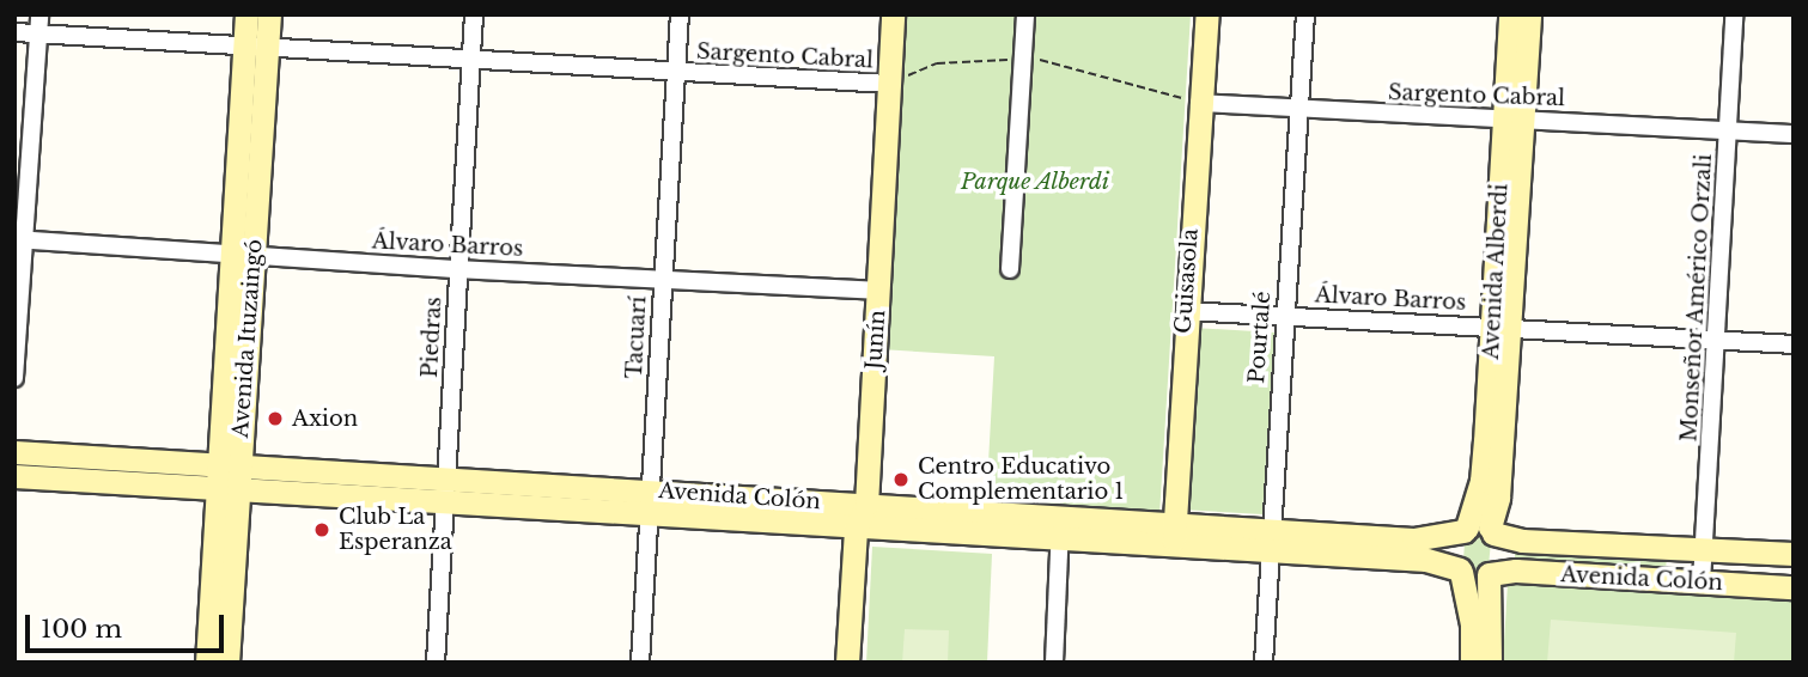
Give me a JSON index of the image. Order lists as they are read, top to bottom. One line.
{"streets":{"main road":["Avenida Alberdi","Guisasola","Avenida Ituzaingó","Junín","Avenida Colón"],"street":["Sargento Cabral","Álvaro Barros","Monseñor Américo Orzali","Piedras","Tacuarí","Pourtalé"]},"crossings":[["Sargento Cabral","Avenida Alberdi"],["Sargento Cabral","Guisasola"],["Sargento Cabral","Monseñor Américo Orzali"],["Sargento Cabral","Piedras"],["Sargento Cabral","Tacuarí"],["Sargento Cabral","Pourtalé"],["Sargento Cabral","Avenida Ituzaingó"],["Sargento Cabral","Junín"],["Álvaro Barros","Avenida Alberdi"],["Álvaro Barros","Guisasola"],["Álvaro Barros","Monseñor Américo Orzali"],["Álvaro Barros","Piedras"],["Álvaro Barros","Tacuarí"],["Álvaro Barros","Pourtalé"],["Álvaro Barros","Avenida Ituzaingó"],["Álvaro Barros","Junín"],["Avenida Alberdi","Avenida Colón"],["Guisasola","Avenida Colón"],["Monseñor Américo Orzali","Avenida Colón"],["Piedras","Avenida Colón"],["Tacuarí","Avenida Colón"],["Pourtalé","Avenida Colón"],["Avenida Ituzaingó","Avenida Colón"],["Junín","Avenida Colón"]],"parks":["Parque Alberdi"],"places":["Axion","Centro Educativo Complementario 1","Club La Esperanza"],"scale_bar":"100 m"}
